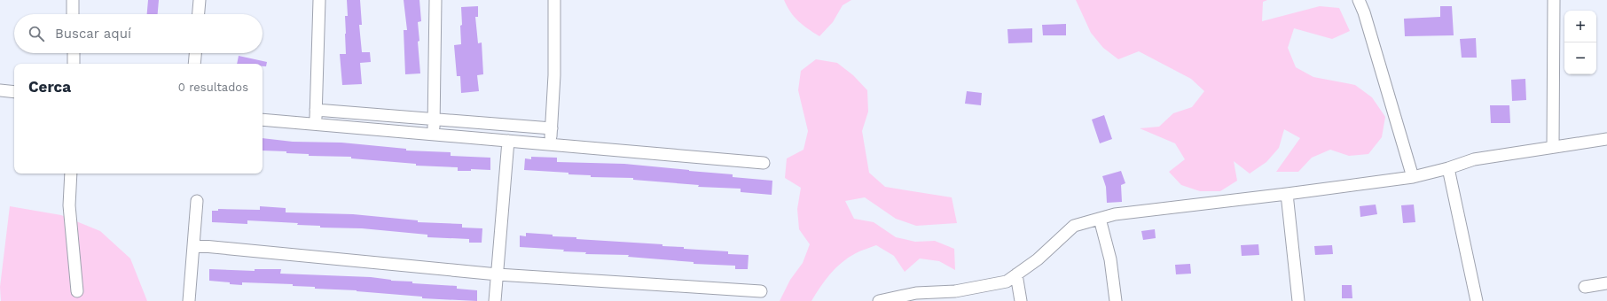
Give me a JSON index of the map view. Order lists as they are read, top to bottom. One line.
{"page":{"map_buttons":["+","−"],"search":"Buscar aquí","heading":["Cerca","0 resultados"]}}
